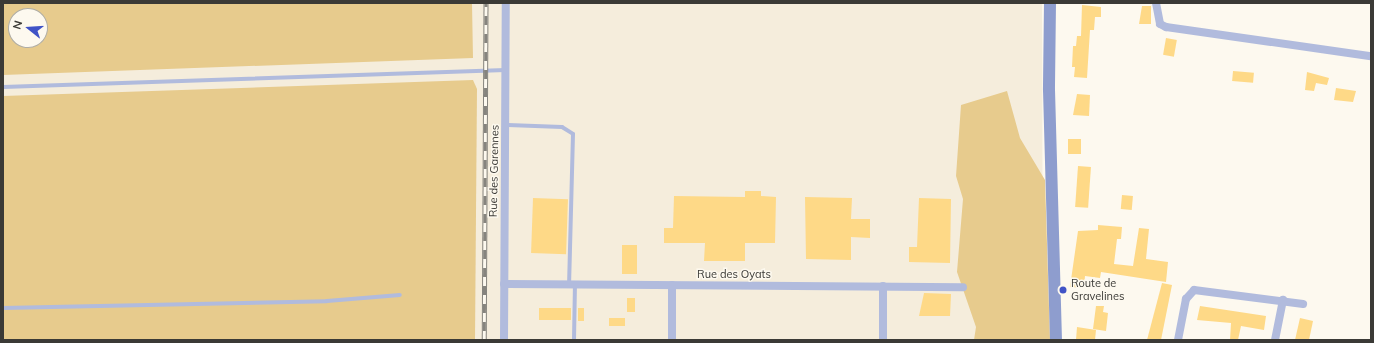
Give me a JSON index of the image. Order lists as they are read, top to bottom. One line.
{"streets":{"street":["Rue des Garennes","Rue des Oyats"]},"crossings":[["Rue des Garennes","Rue des Oyats"]],"places":["Route de Gravelines"],"north":"left"}
